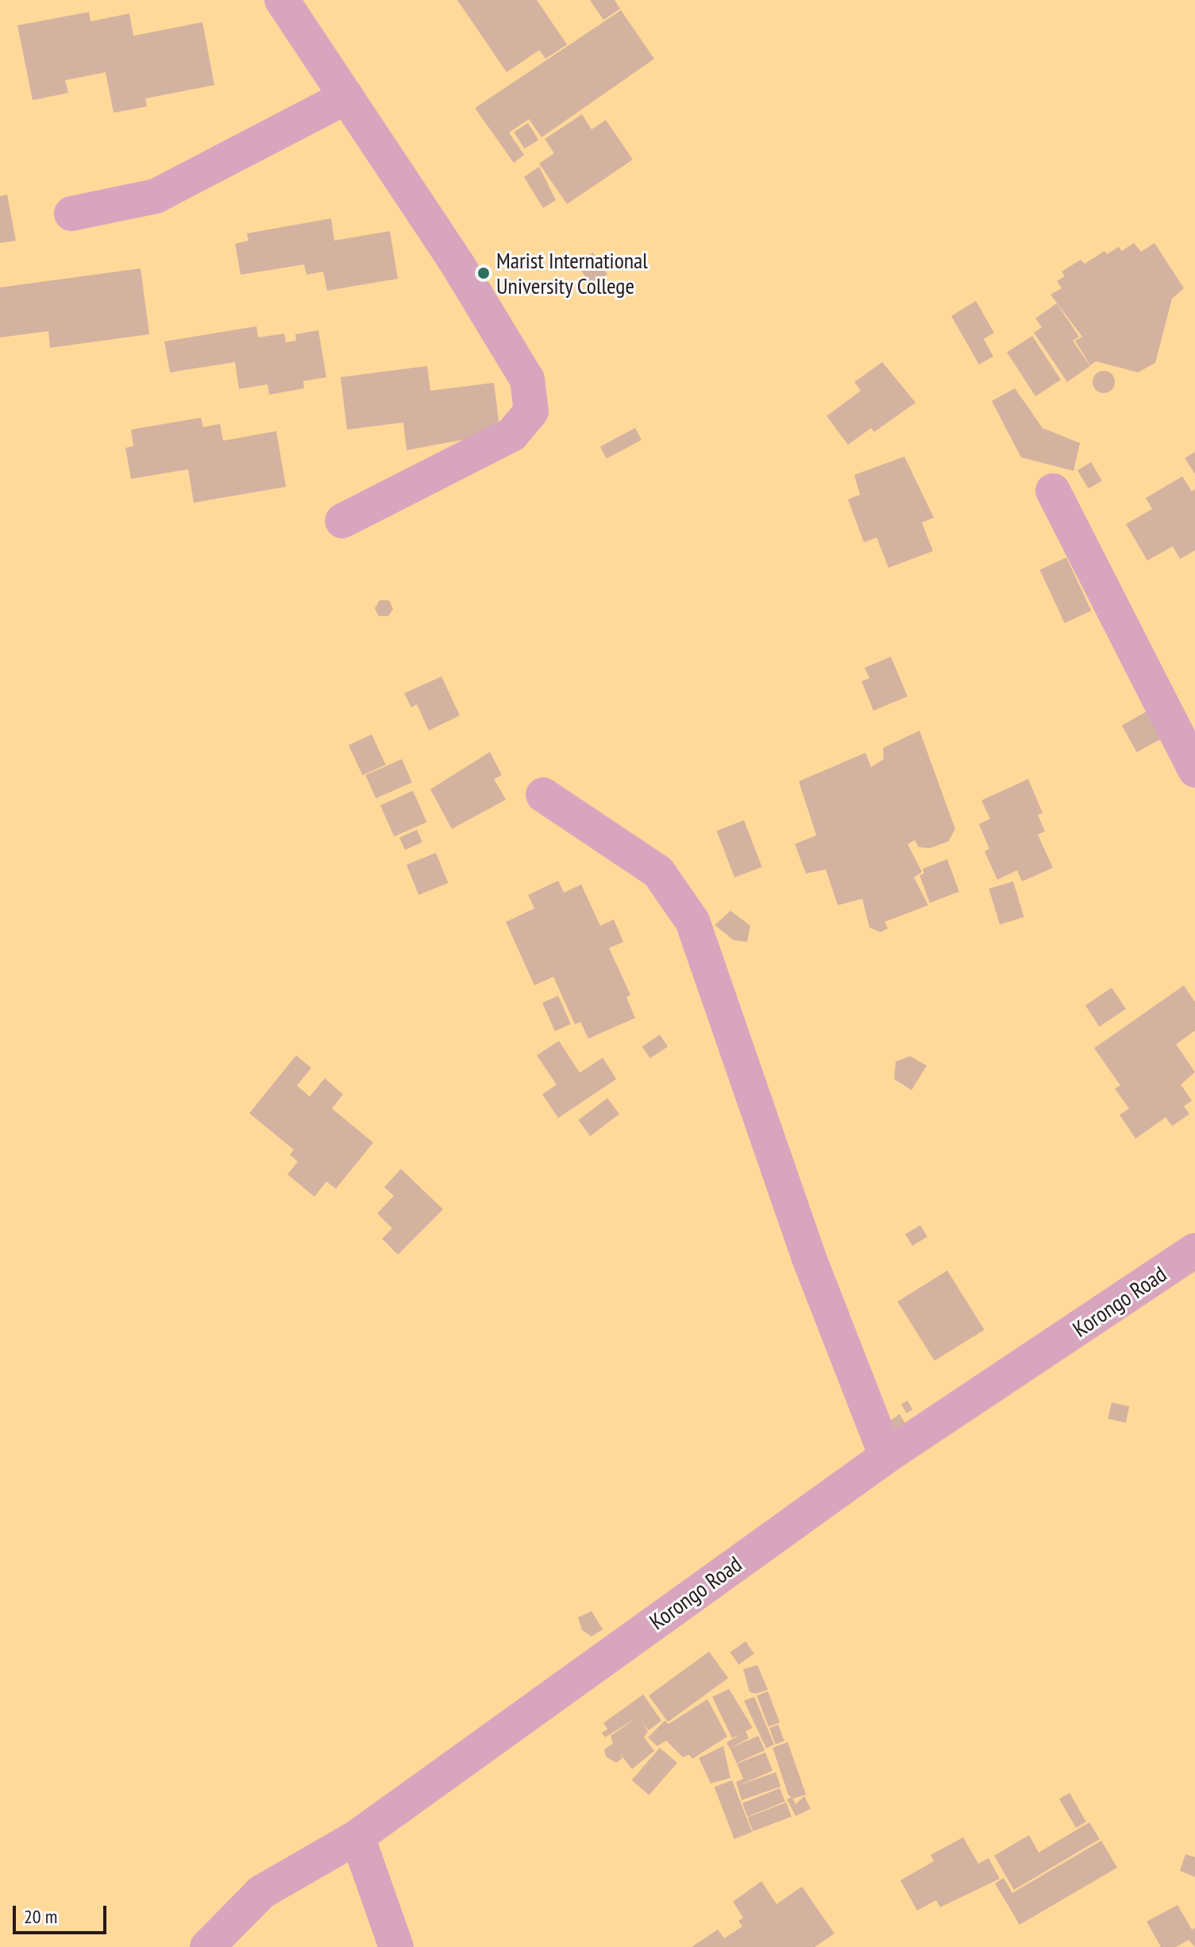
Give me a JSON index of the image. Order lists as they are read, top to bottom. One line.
{"streets":{"street":["Korongo Road"]},"places":["Marist International University College"],"scale_bar":"20 m"}
